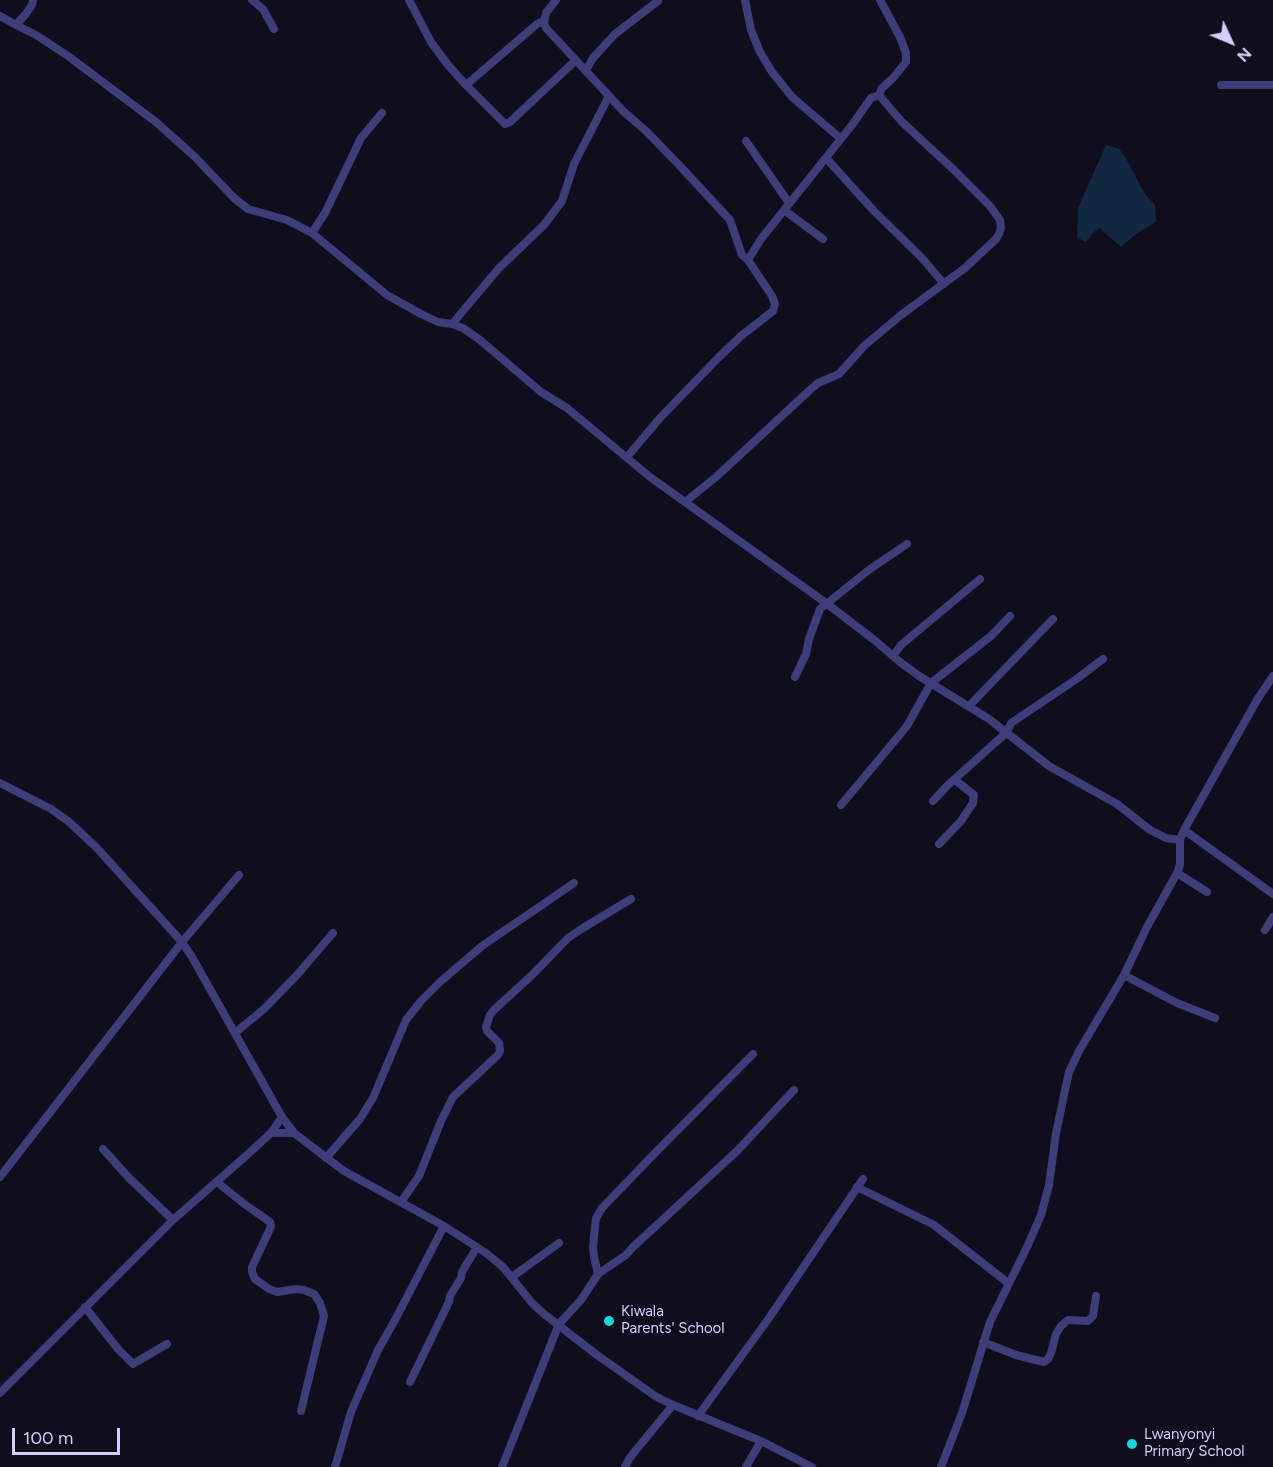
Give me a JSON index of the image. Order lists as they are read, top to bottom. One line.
{"places":["Kiwala Parents' School","Lwanyonyi Primary School"],"scale_bar":"100 m","north":"bottom right"}
